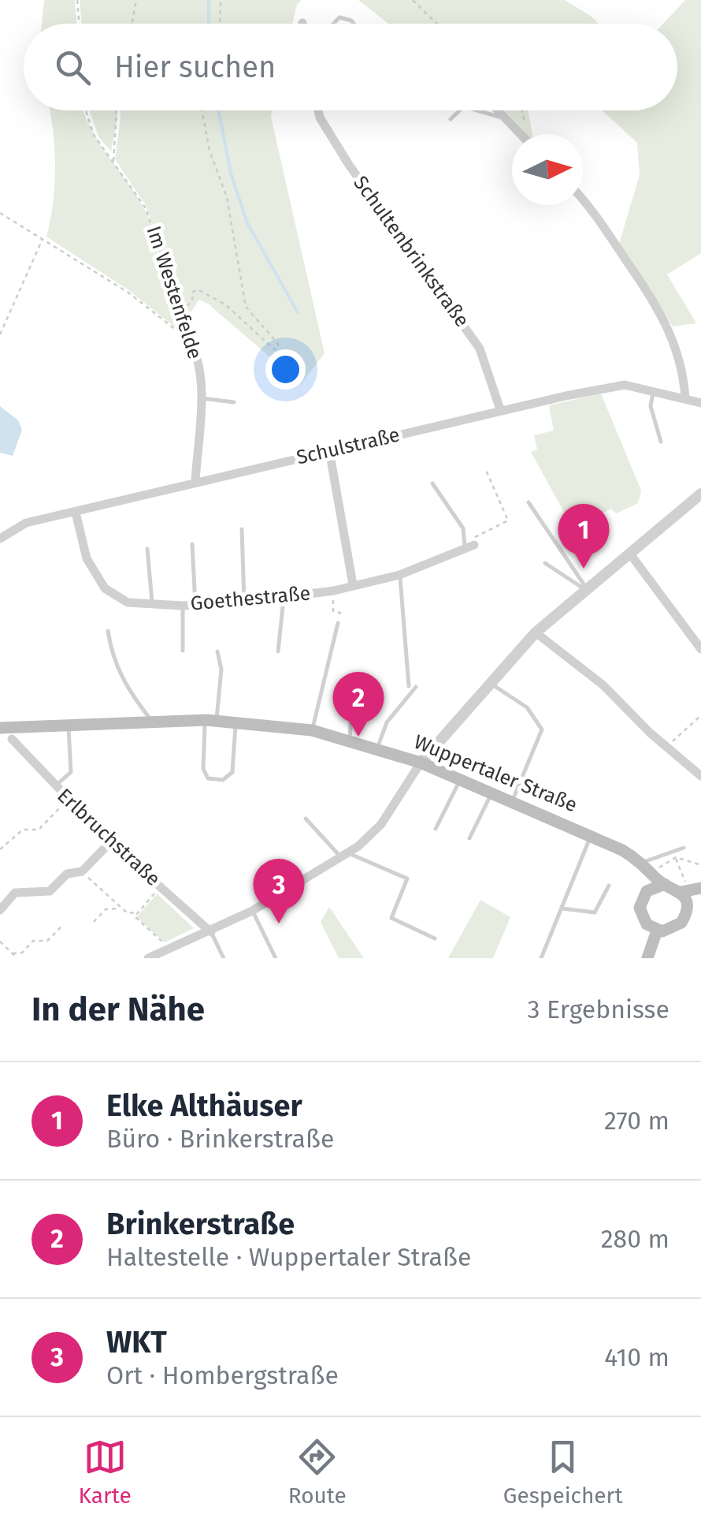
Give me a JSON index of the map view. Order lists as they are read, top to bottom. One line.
{"streets":{"main road":["Wuppertaler Straße"],"street":["Schultenbrinkstraße","Im Westenfelde","Schulstraße","Goethestraße","Erlbruchstraße"]},"crossings":[["Schultenbrinkstraße","Schulstraße"],["Im Westenfelde","Schulstraße"],["Schulstraße","Goethestraße"]],"north":"right","page":{"search":"Hier suchen","pins":["1","2","3"],"heading":["In der Nähe","3 Ergebnisse"],"list":[{"mark":"1","name":"Elke Althäuser","note":"Büro · Brinkerstraße","value":"270 m"},{"mark":"2","name":"Brinkerstraße","note":"Haltestelle · Wuppertaler Straße","value":"280 m"},{"mark":"3","name":"WKT","note":"Ort · Hombergstraße","value":"410 m"}],"nav":["Karte","Route","Gespeichert"]}}
